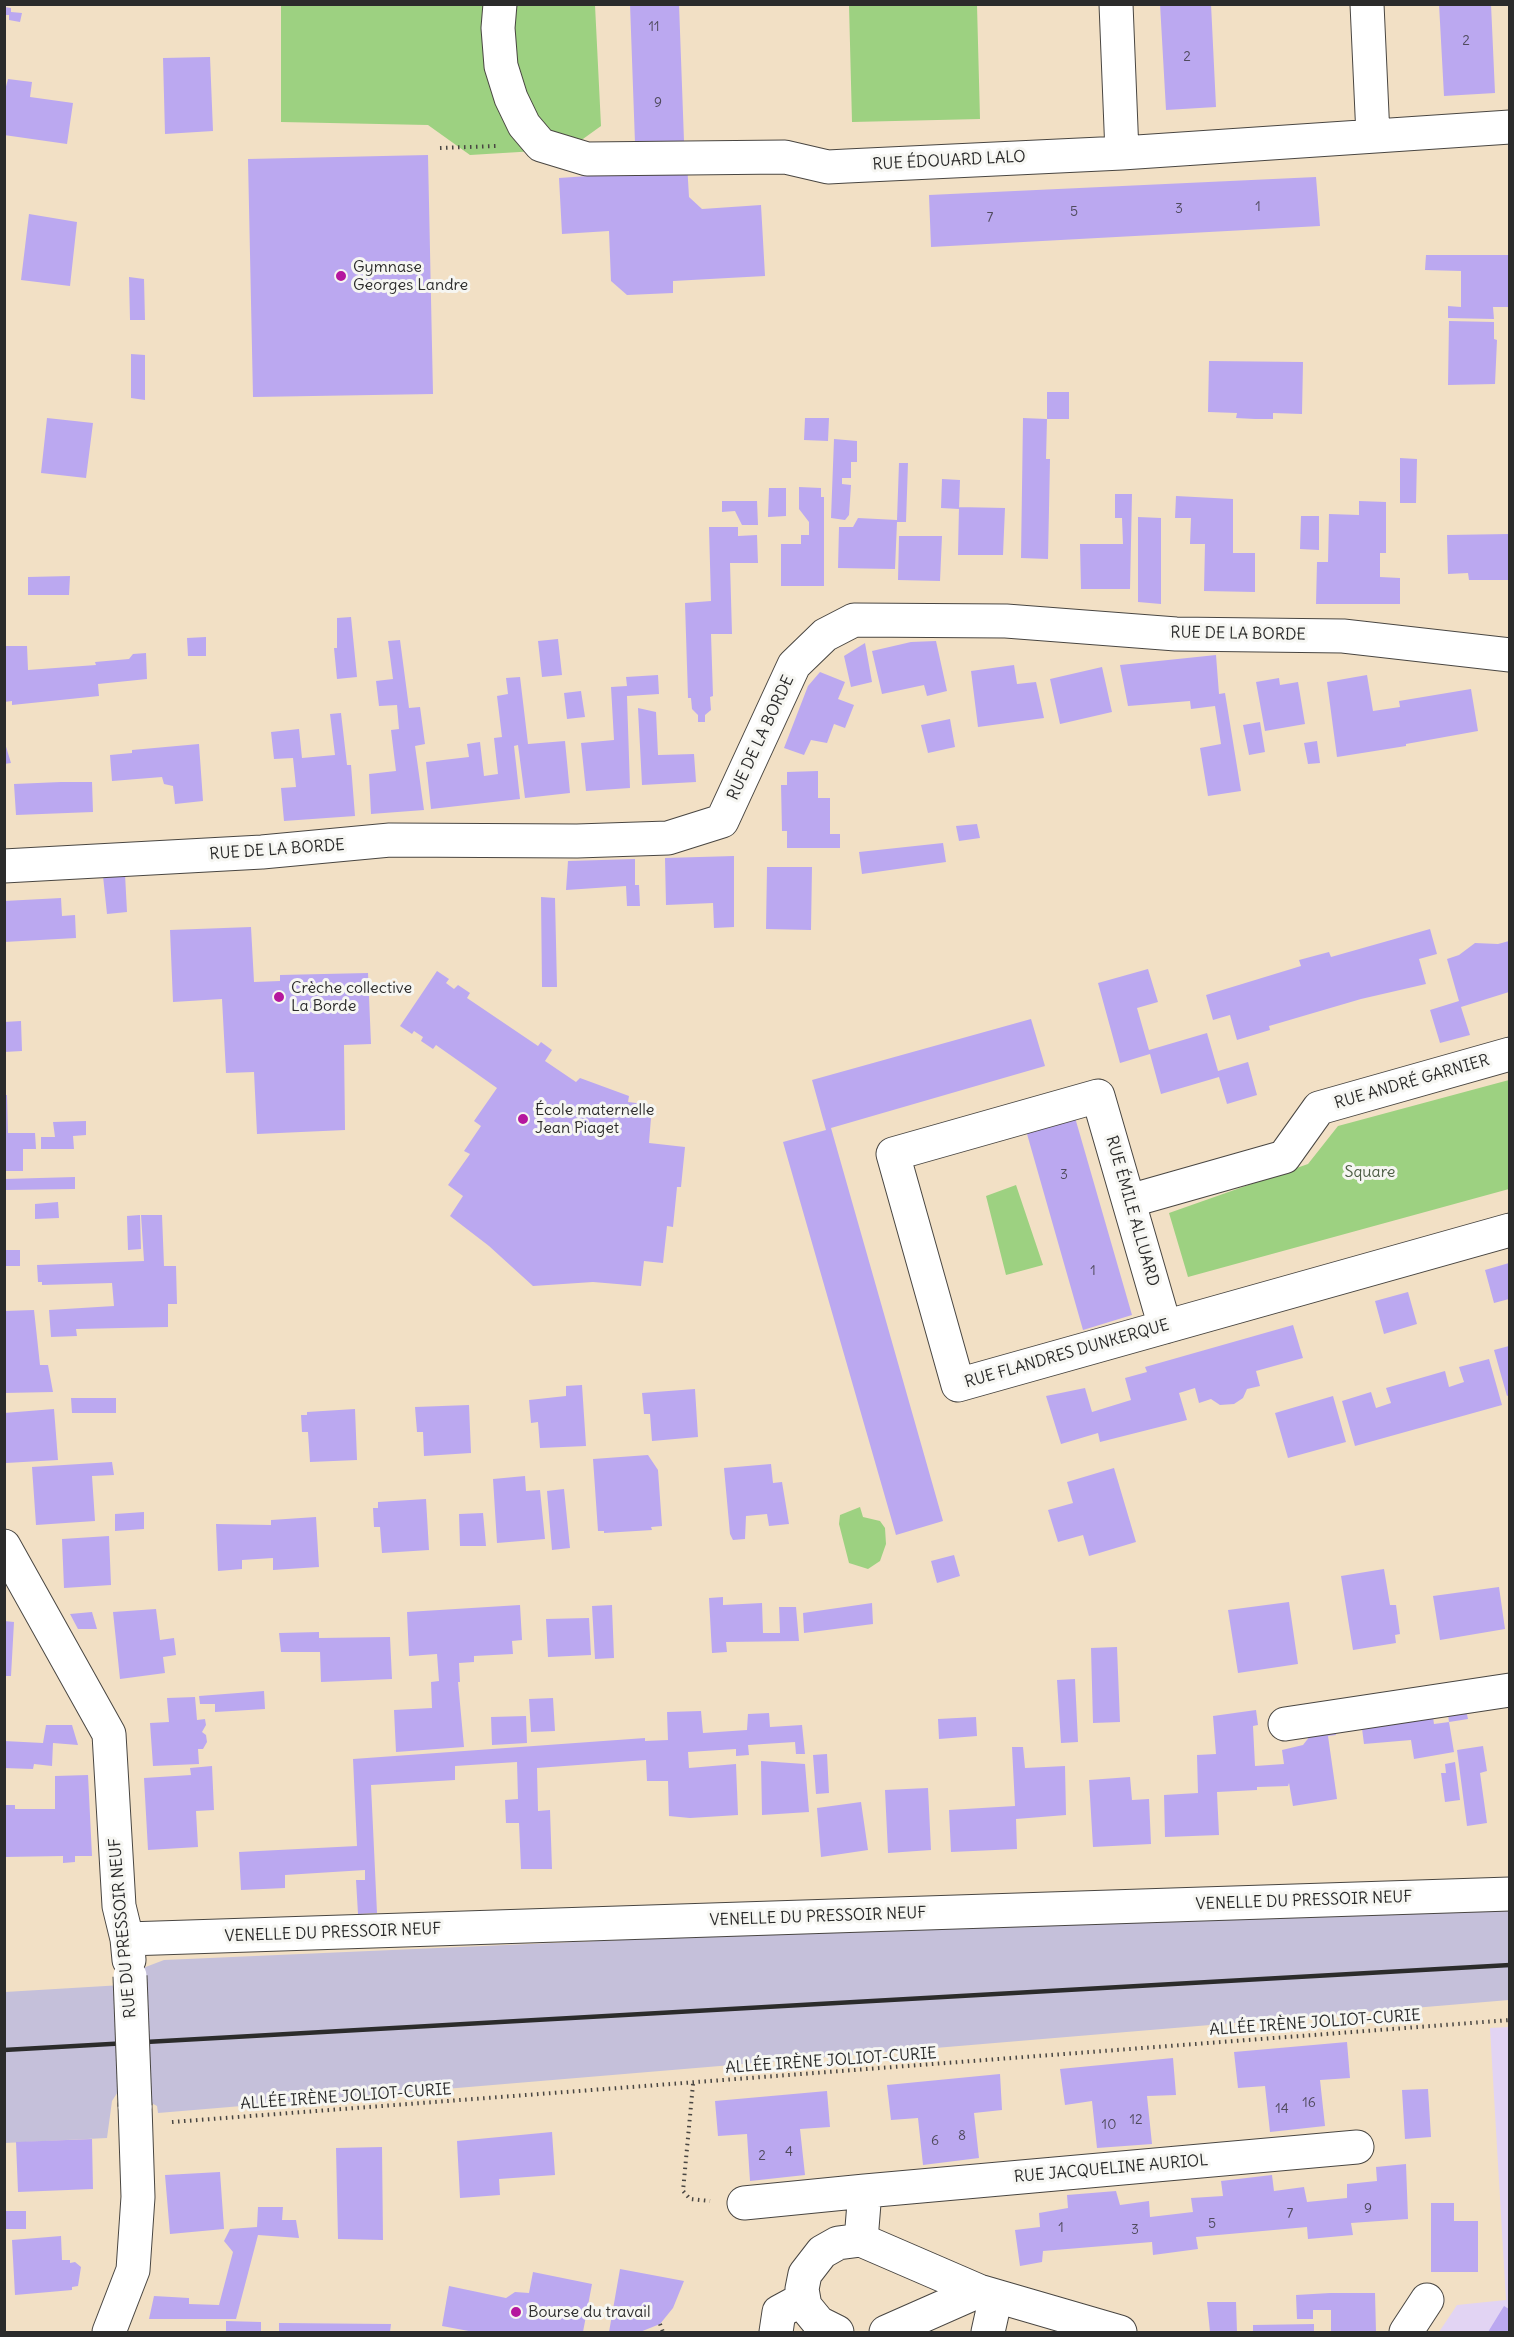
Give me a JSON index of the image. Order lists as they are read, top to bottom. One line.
{"streets":{"street":["RUE ÉDOUARD LALO","RUE DE LA BORDE","RUE ANDRÉ GARNIER","RUE ÉMILE ALLUARD","RUE FLANDRES DUNKERQUE","VENELLE DU PRESSOIR NEUF","RUE DU PRESSOIR NEUF","RUE JACQUELINE AURIOL"],"path":["ALLÉE IRÈNE JOLIOT-CURIE"]},"crossings":[["RUE ANDRÉ GARNIER","RUE ÉMILE ALLUARD"],["RUE ÉMILE ALLUARD","RUE FLANDRES DUNKERQUE"],["VENELLE DU PRESSOIR NEUF","RUE DU PRESSOIR NEUF"]],"parks":["Square"],"places":["Gymnase Georges Landre","Crèche collective La Borde","École maternelle Jean Piaget","Bourse du travail"],"house_numbers":["11","2","2","9","1","3","5","7","3","1","16","14","12","10","8","6","4","2","9","7","5","1","3"]}
